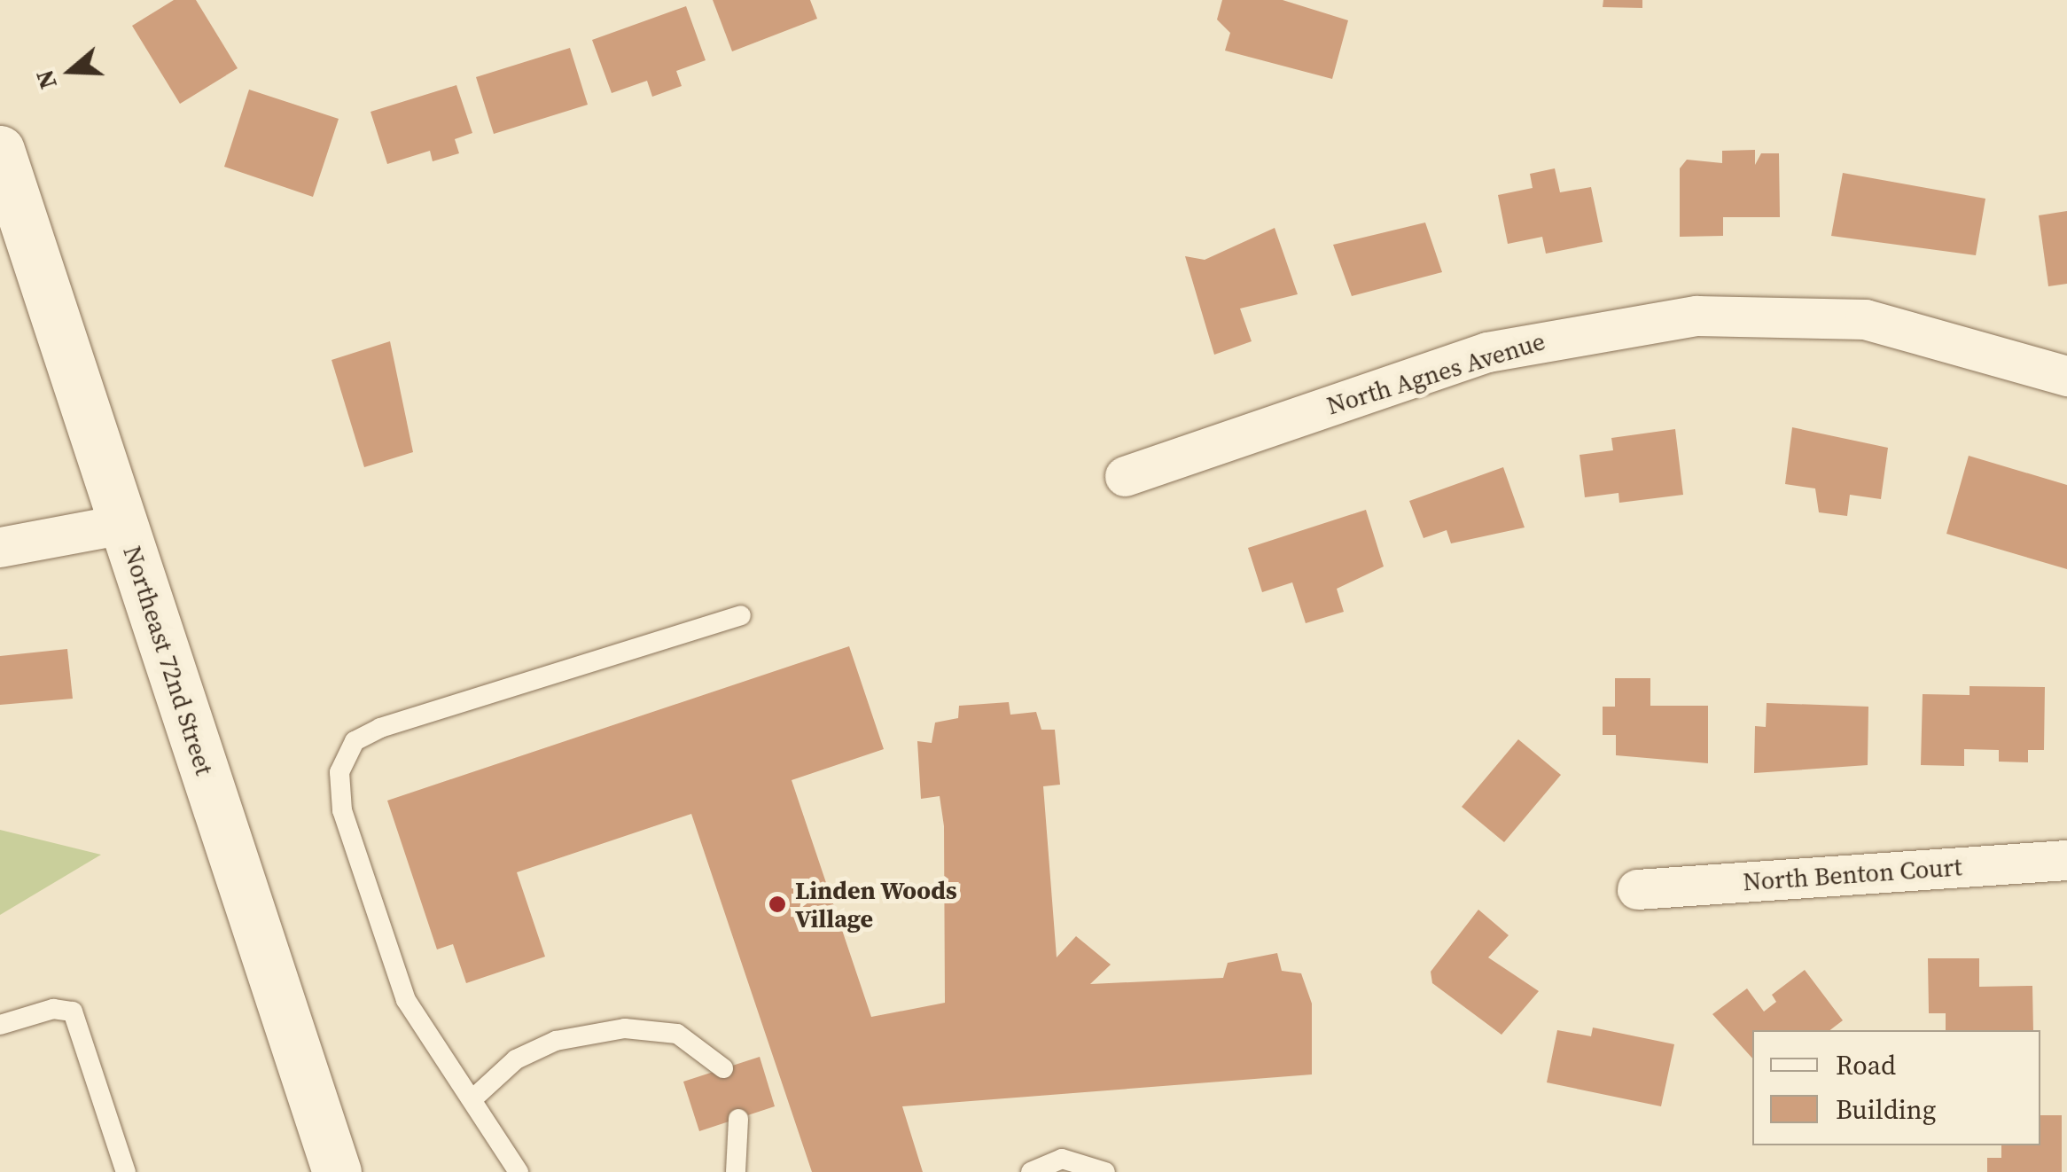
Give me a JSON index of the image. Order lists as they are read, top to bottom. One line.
{"streets":{"main road":["Northeast 72nd Street"],"street":["North Agnes Avenue","North Benton Court"]},"places":["Linden Woods Village"],"legend":["Road","Building"],"north":"left"}
